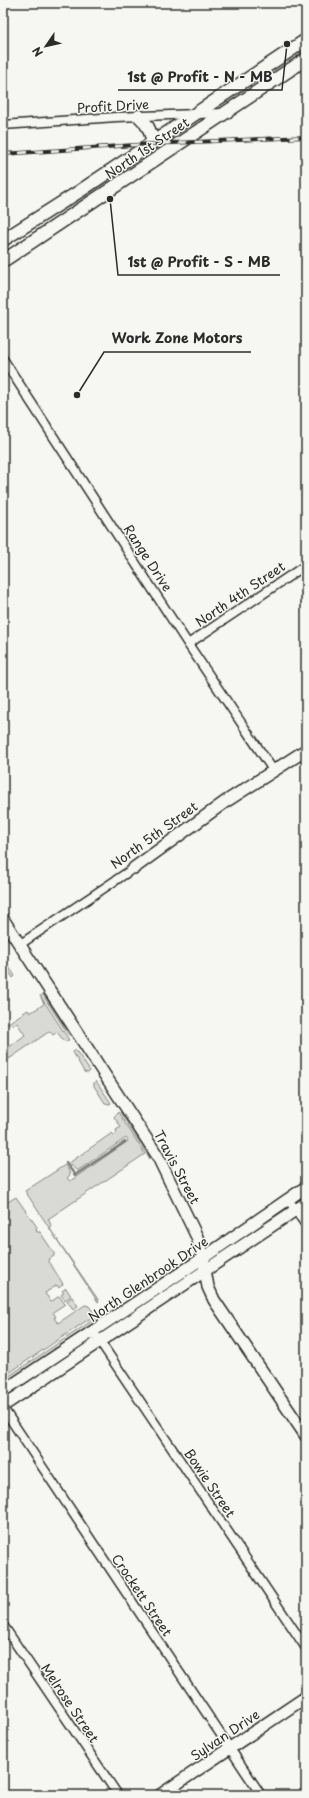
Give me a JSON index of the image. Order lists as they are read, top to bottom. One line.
{"streets":{"main road":["North 1st Street"],"street":["Profit Drive","Range Drive","North 4th Street","North 5th Street","Travis Street","North Glenbrook Drive","Bowie Street","Crockett Street","Melrose Street","Sylvan Drive"]},"crossings":[["Profit Drive","North 1st Street"],["Range Drive","North 4th Street"],["Range Drive","North 5th Street"],["North 5th Street","Travis Street"],["Travis Street","North Glenbrook Drive"],["North Glenbrook Drive","Bowie Street"],["North Glenbrook Drive","Crockett Street"],["Crockett Street","Sylvan Drive"]],"places":["1st @ Profit - N - MB","1st @ Profit - S - MB","Work Zone Motors"],"north":"bottom left"}
